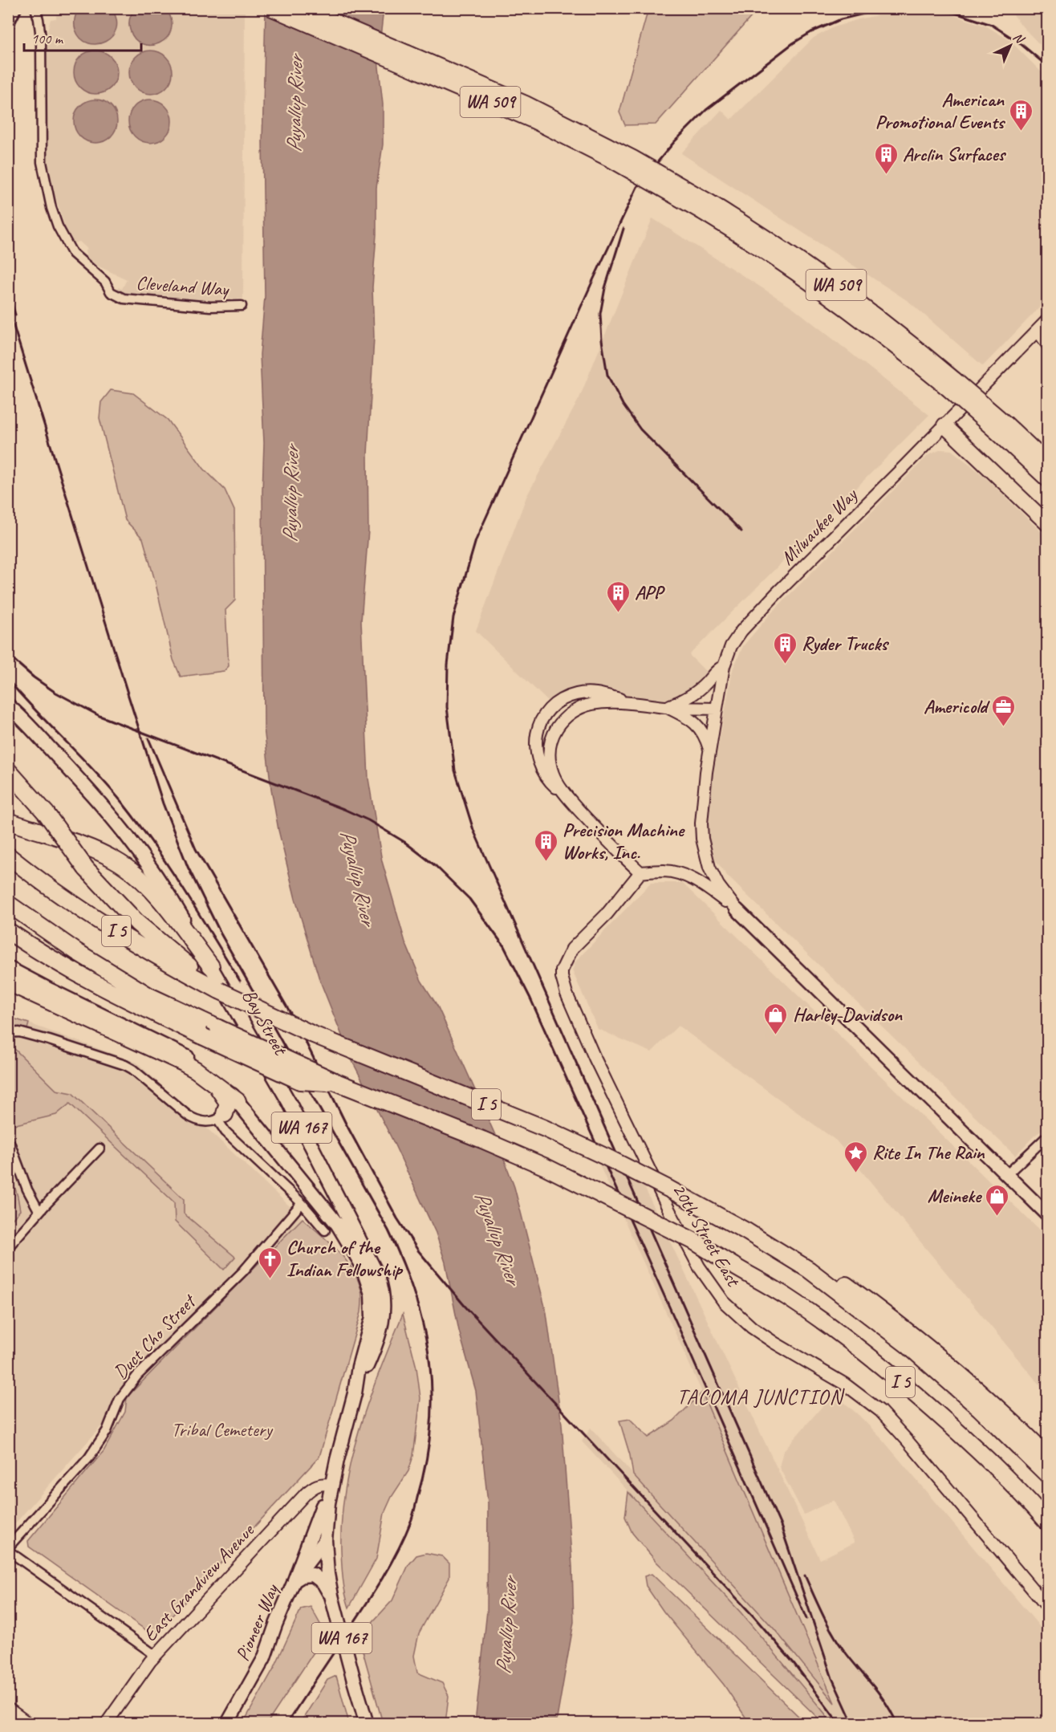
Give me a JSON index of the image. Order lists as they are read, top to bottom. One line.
{"streets":{"highway":["WA 509","I 5"],"main road":["Bay Street","WA 167","Pioneer Way"],"street":["Cleveland Way","Milwaukee Way","20th Street East","Duct Cho Street","East Grandview Avenue"]},"crossings":[["Bay Street","WA 167"],["Bay Street","East Grandview Avenue"],["WA 167","East Grandview Avenue"],["WA 167","Pioneer Way"]],"districts":["TACOMA JUNCTION"],"water":["Puyallup River"],"parks":["Tribal Cemetery"],"places":{"building":["American Promotional Events","Arclin Surfaces","APP","Ryder Trucks","Precision Machine Works, Inc."],"office":["Americold"],"shop":["Harley-Davidson","Meineke"],"place":["Rite In The Rain"],"church":["Church of the Indian Fellowship"]},"scale_bar":"100 m","north":"top right"}
